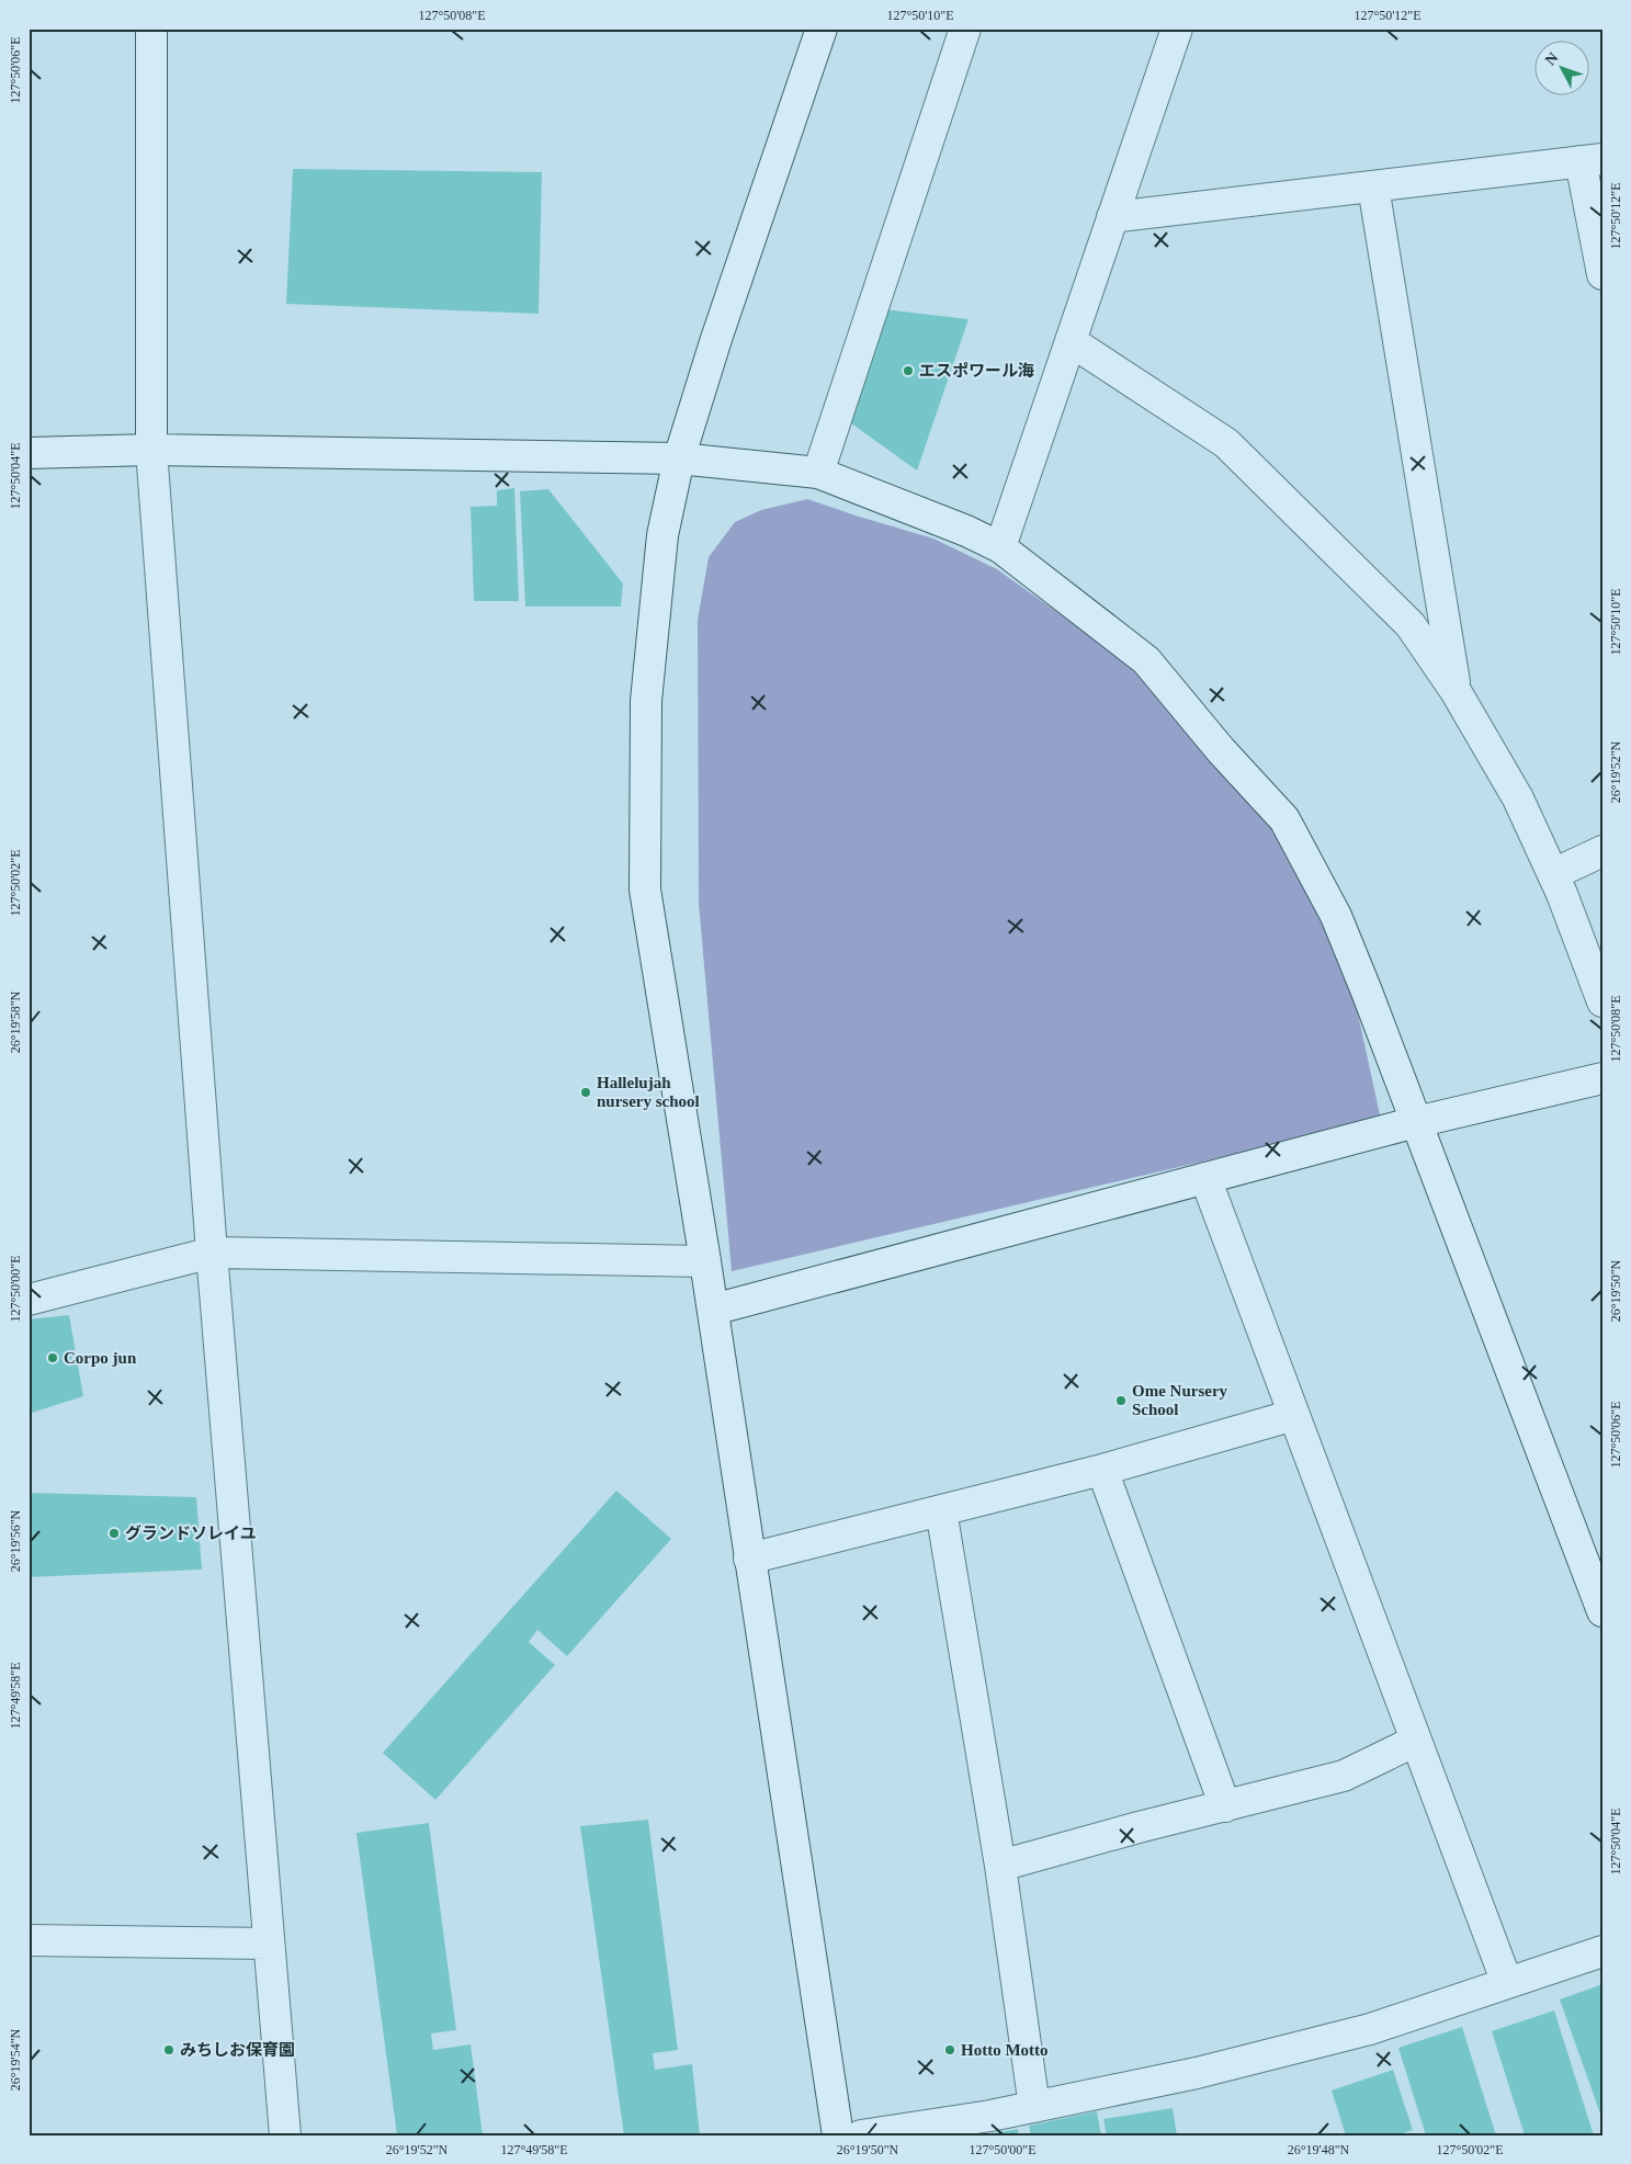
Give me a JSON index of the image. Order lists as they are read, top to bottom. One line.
{"places":["エスポワール海","Hallelujah nursery school","Corpo jun","Ome Nursery School","グランドソレイユ","みちしお保育園","Hotto Motto"],"north":"top left","coordinates":["127°50'08\"E","127°50'10\"E","127°50'12\"E","127°50'06\"E","127°50'04\"E","26°19'52\"N","127°50'02\"E","26°19'58\"N","127°50'00\"E","26°19'50\"N","26°19'56\"N","127°49'58\"E","26°19'54\"N","26°19'48\"N"]}
